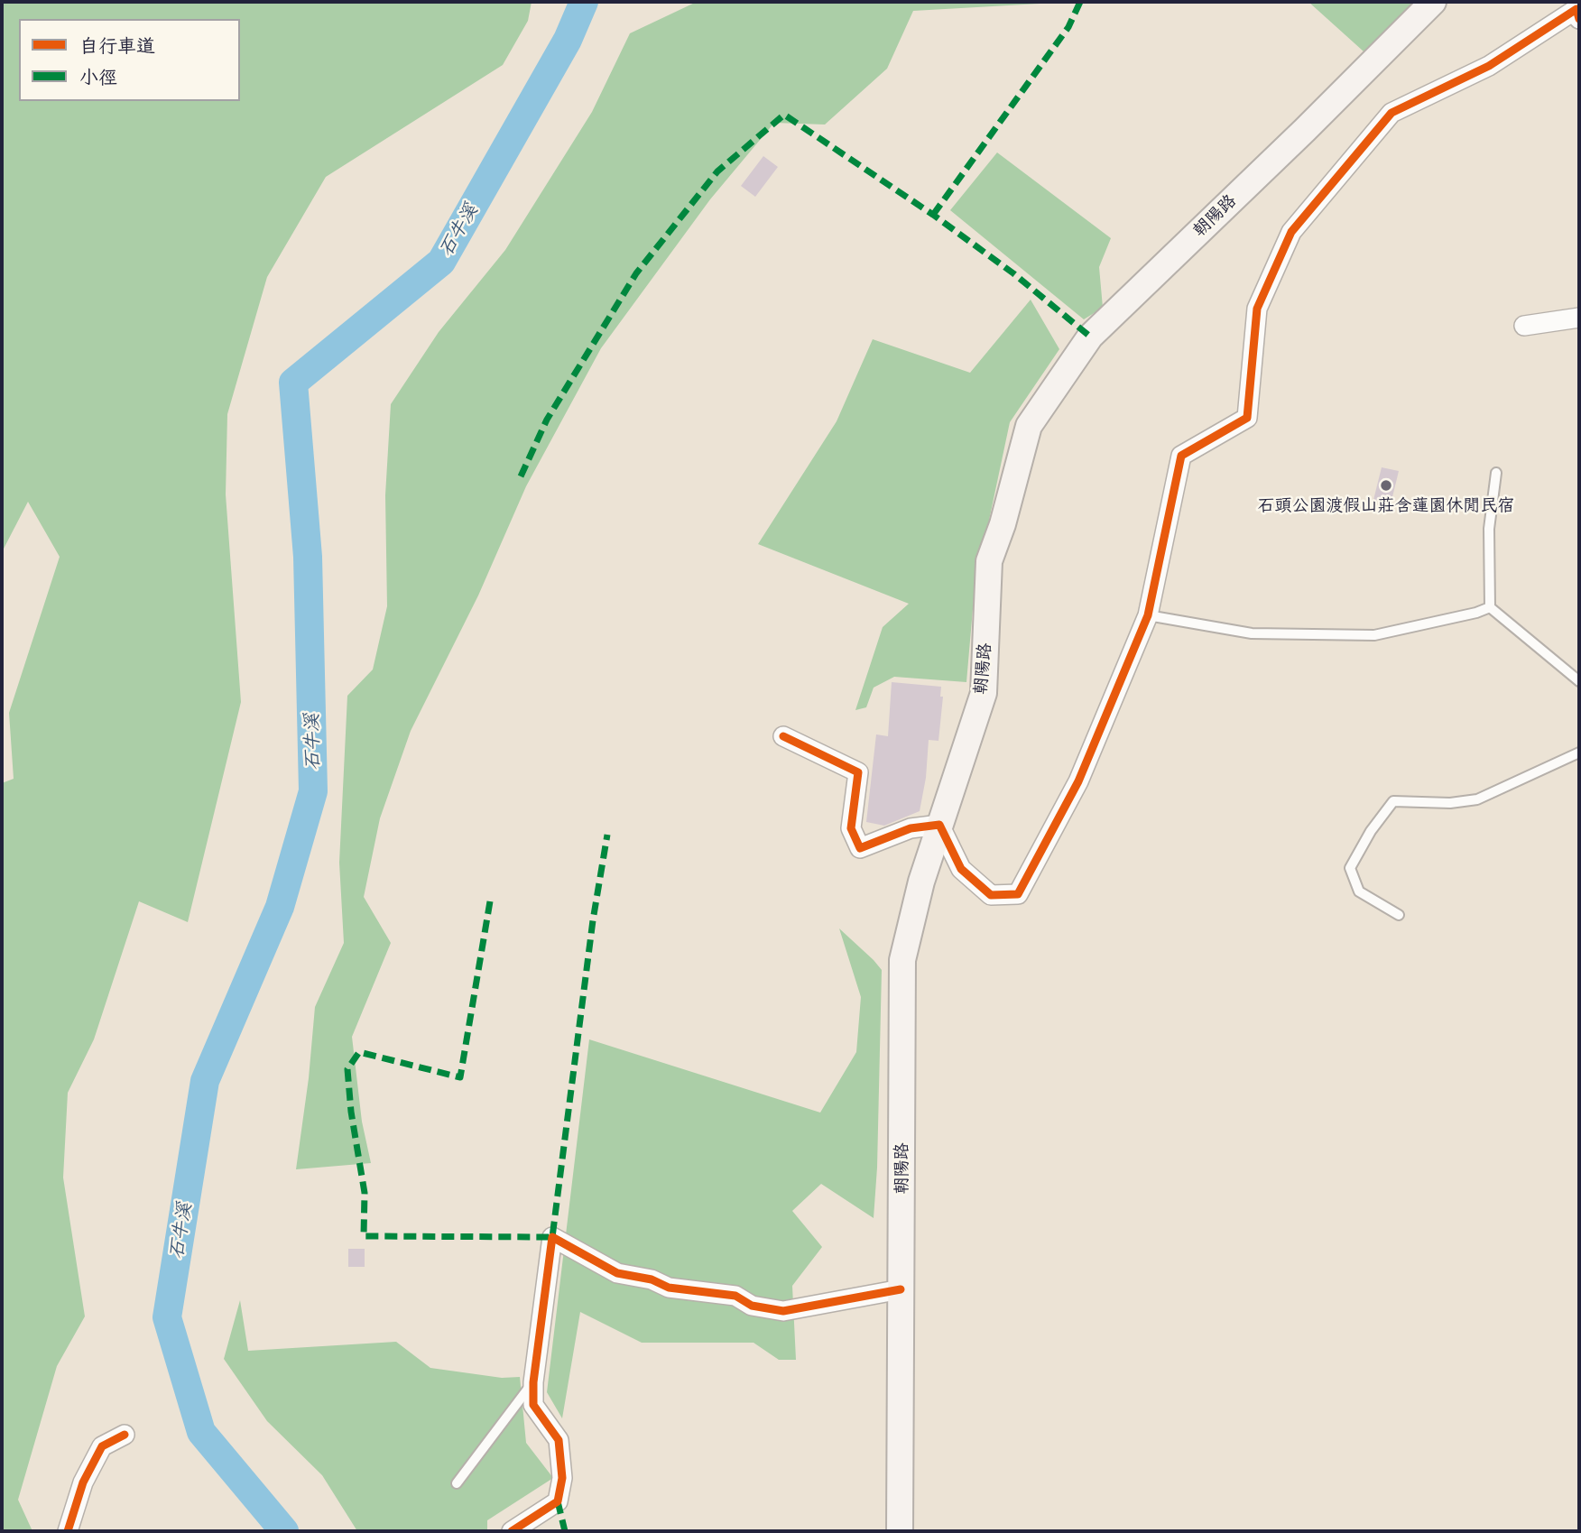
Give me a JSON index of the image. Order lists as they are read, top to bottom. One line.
{"streets":{"main road":["朝陽路"]},"water":["石牛溪"],"places":["石頭公園渡假山莊含蓮園休閒民宿"],"legend":["自行車道","小徑"]}
